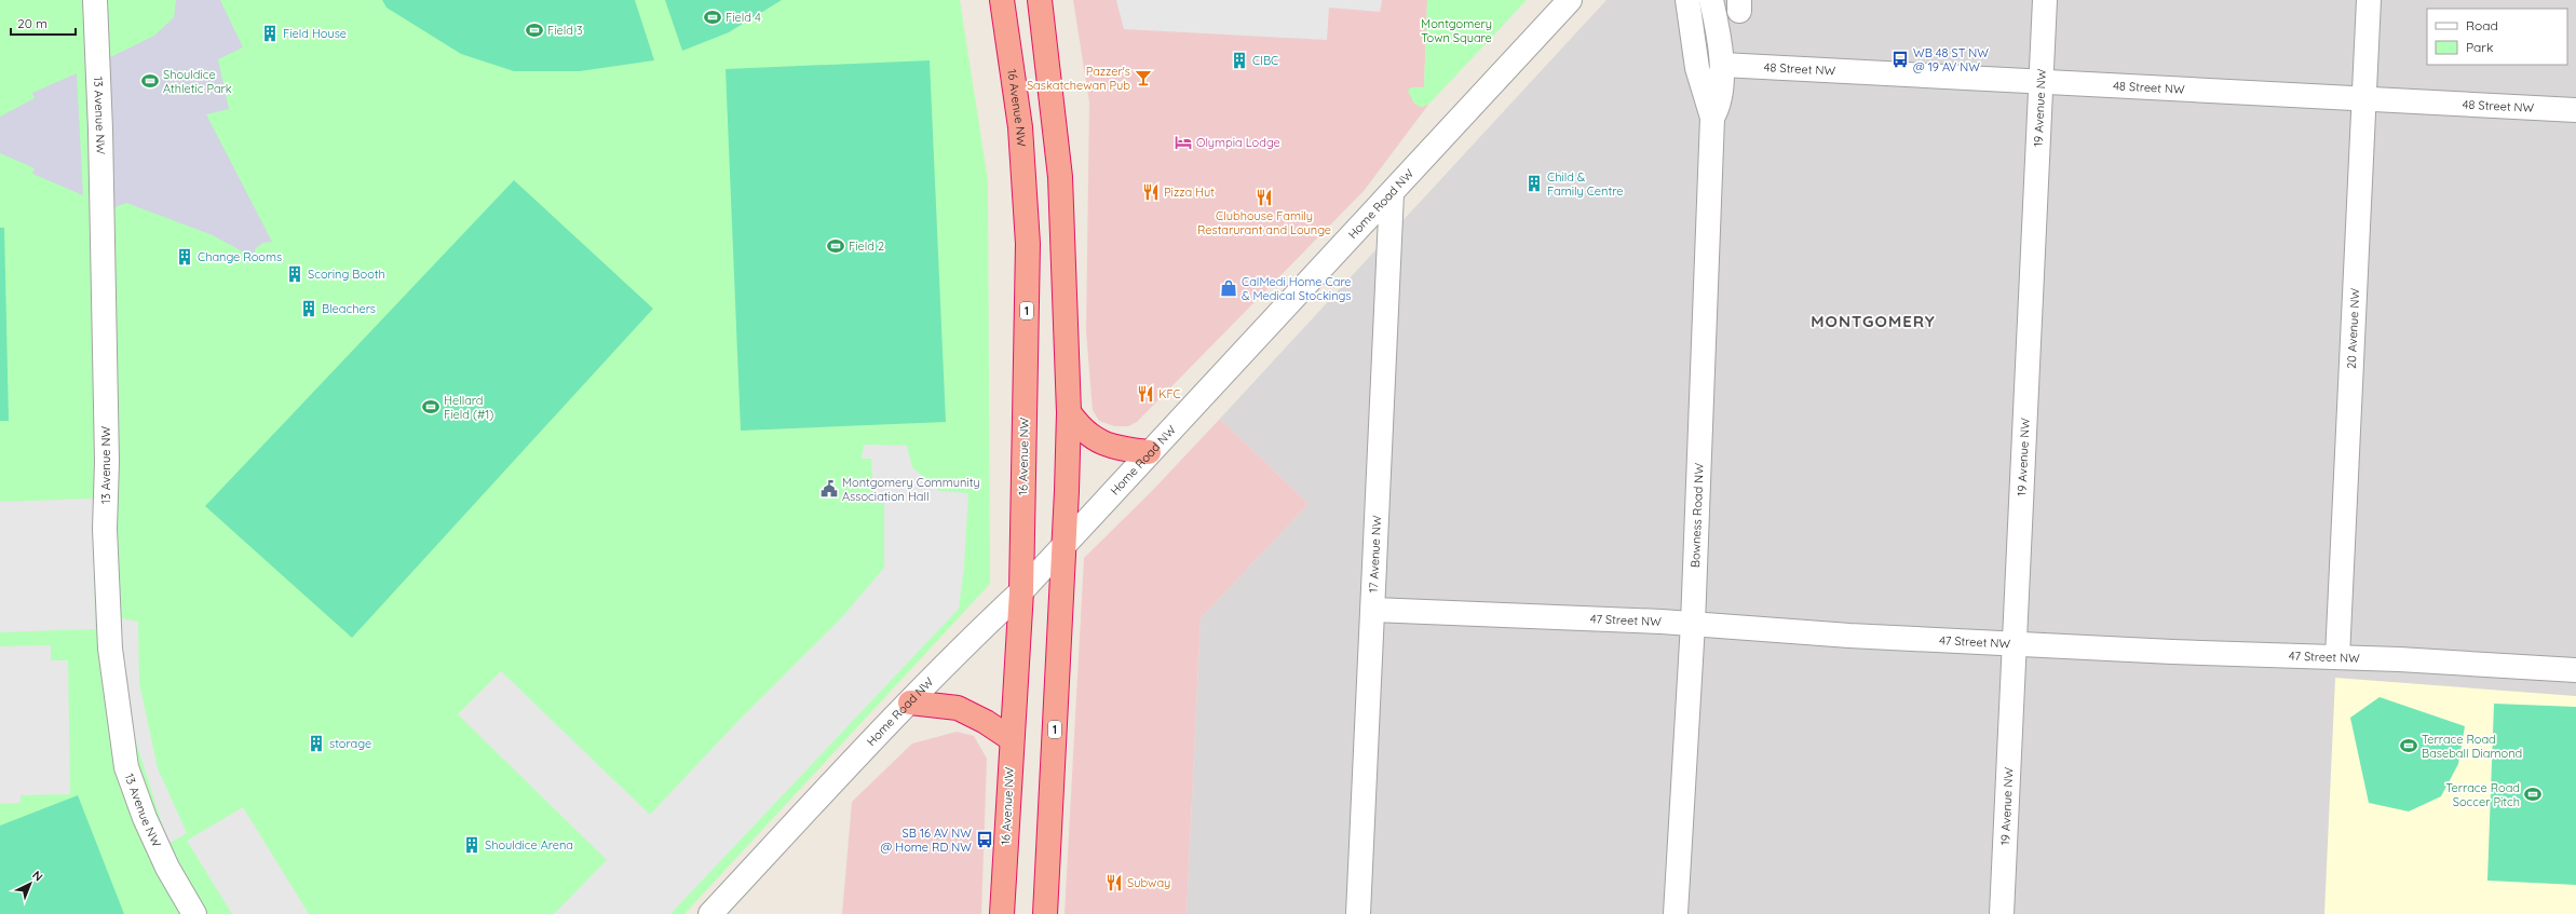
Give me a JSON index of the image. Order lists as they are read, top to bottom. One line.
{"streets":{"highway":["16 Avenue NW","1"],"street":["48 Street NW","19 Avenue NW","13 Avenue NW","Home Road NW","20 Avenue NW","Bowness Road NW","17 Avenue NW","47 Street NW"]},"crossings":[["48 Street NW","19 Avenue NW"],["48 Street NW","20 Avenue NW"],["48 Street NW","Bowness Road NW"],["16 Avenue NW","Home Road NW"],["19 Avenue NW","47 Street NW"],["Home Road NW","1"],["Home Road NW","17 Avenue NW"],["20 Avenue NW","47 Street NW"],["Bowness Road NW","47 Street NW"],["17 Avenue NW","47 Street NW"]],"districts":["MONTGOMERY"],"parks":["Montgomery Town Square"],"places":{"sports":["Field 4","Field 3","Shouldice Athletic Park","Field 2","Hellard Field (#1)","Terrace Road Baseball Diamond","Terrace Road Soccer Pitch"],"building":["Field House","CIBC","Child & Family Centre","Change Rooms","Scoring Booth","Bleachers","storage","Shouldice Arena"],"bus stop":["WB 48 ST NW @ 19 AV NW","SB 16 AV NW @ Home RD NW"],"bar":["Pazzer's Saskatchewan Pub"],"hotel":["Olympia Lodge"],"restaurant":["Pizza Hut","Clubhouse Family Restarurant and Lounge","KFC","Subway"],"shop":["CalMedi Home Care & Medical Stockings"],"public building":["Montgomery Community Association Hall"]},"legend":["Road","Park"],"scale_bar":"20 m","north":"top right"}
